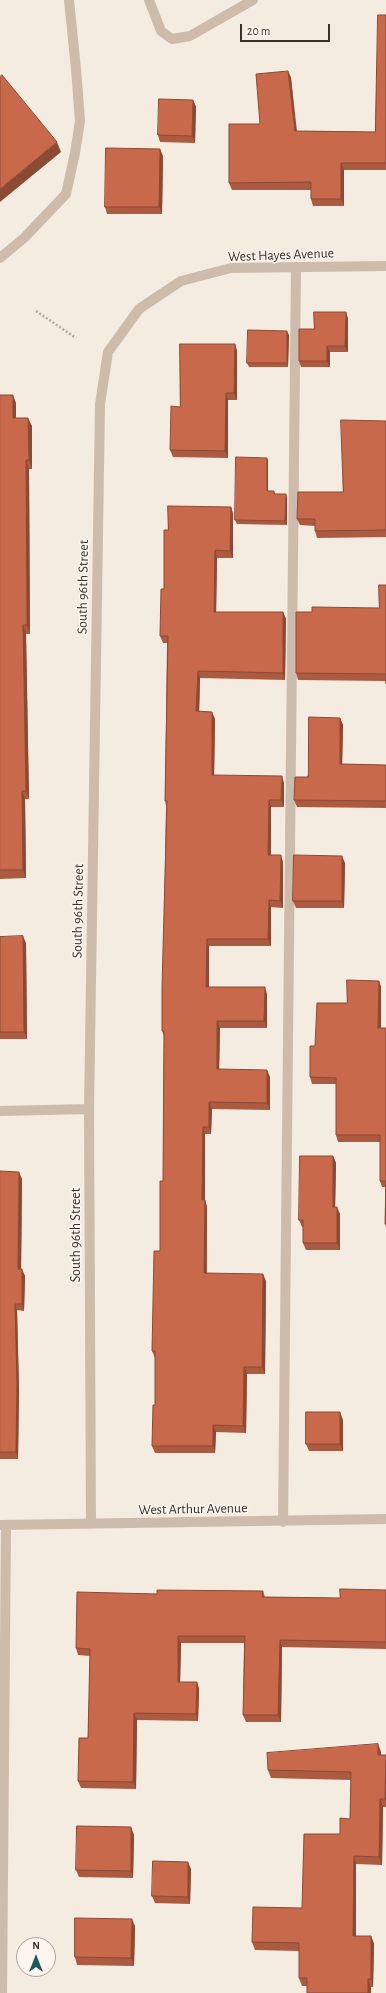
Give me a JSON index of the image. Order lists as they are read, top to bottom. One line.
{"streets":{"street":["West Hayes Avenue","South 96th Street","West Arthur Avenue"]},"crossings":[["West Hayes Avenue","South 96th Street"],["South 96th Street","West Arthur Avenue"]],"scale_bar":"20 m","north":"top"}
